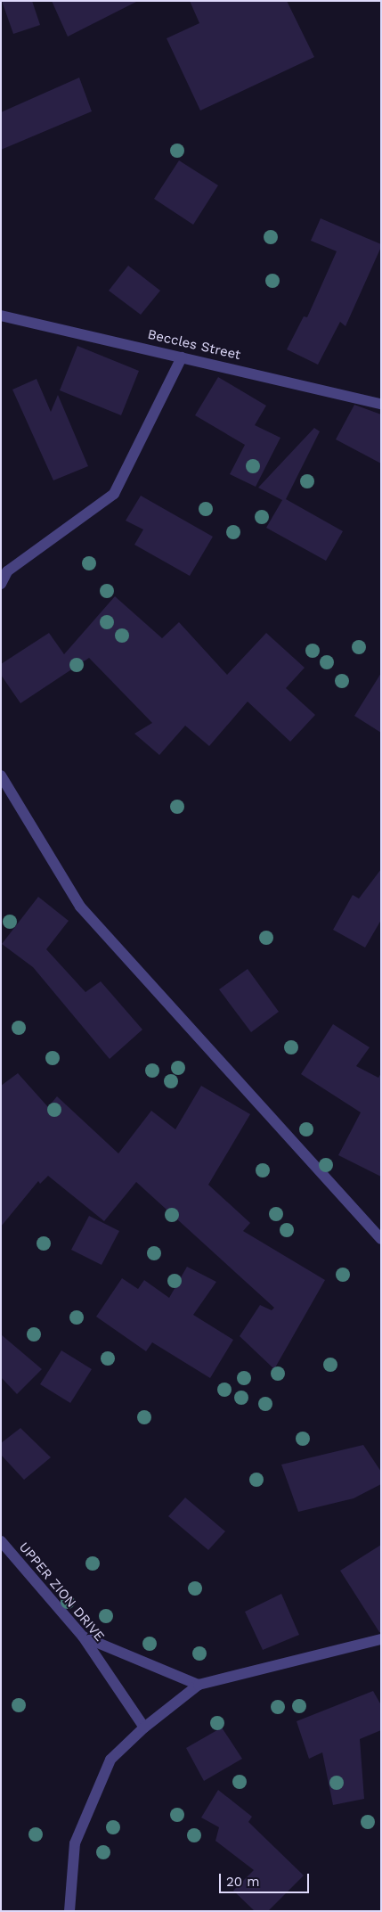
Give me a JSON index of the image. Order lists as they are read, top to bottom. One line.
{"streets":{"street":["Beccles Street","UPPER ZION DRIVE"]},"scale_bar":"20 m"}
